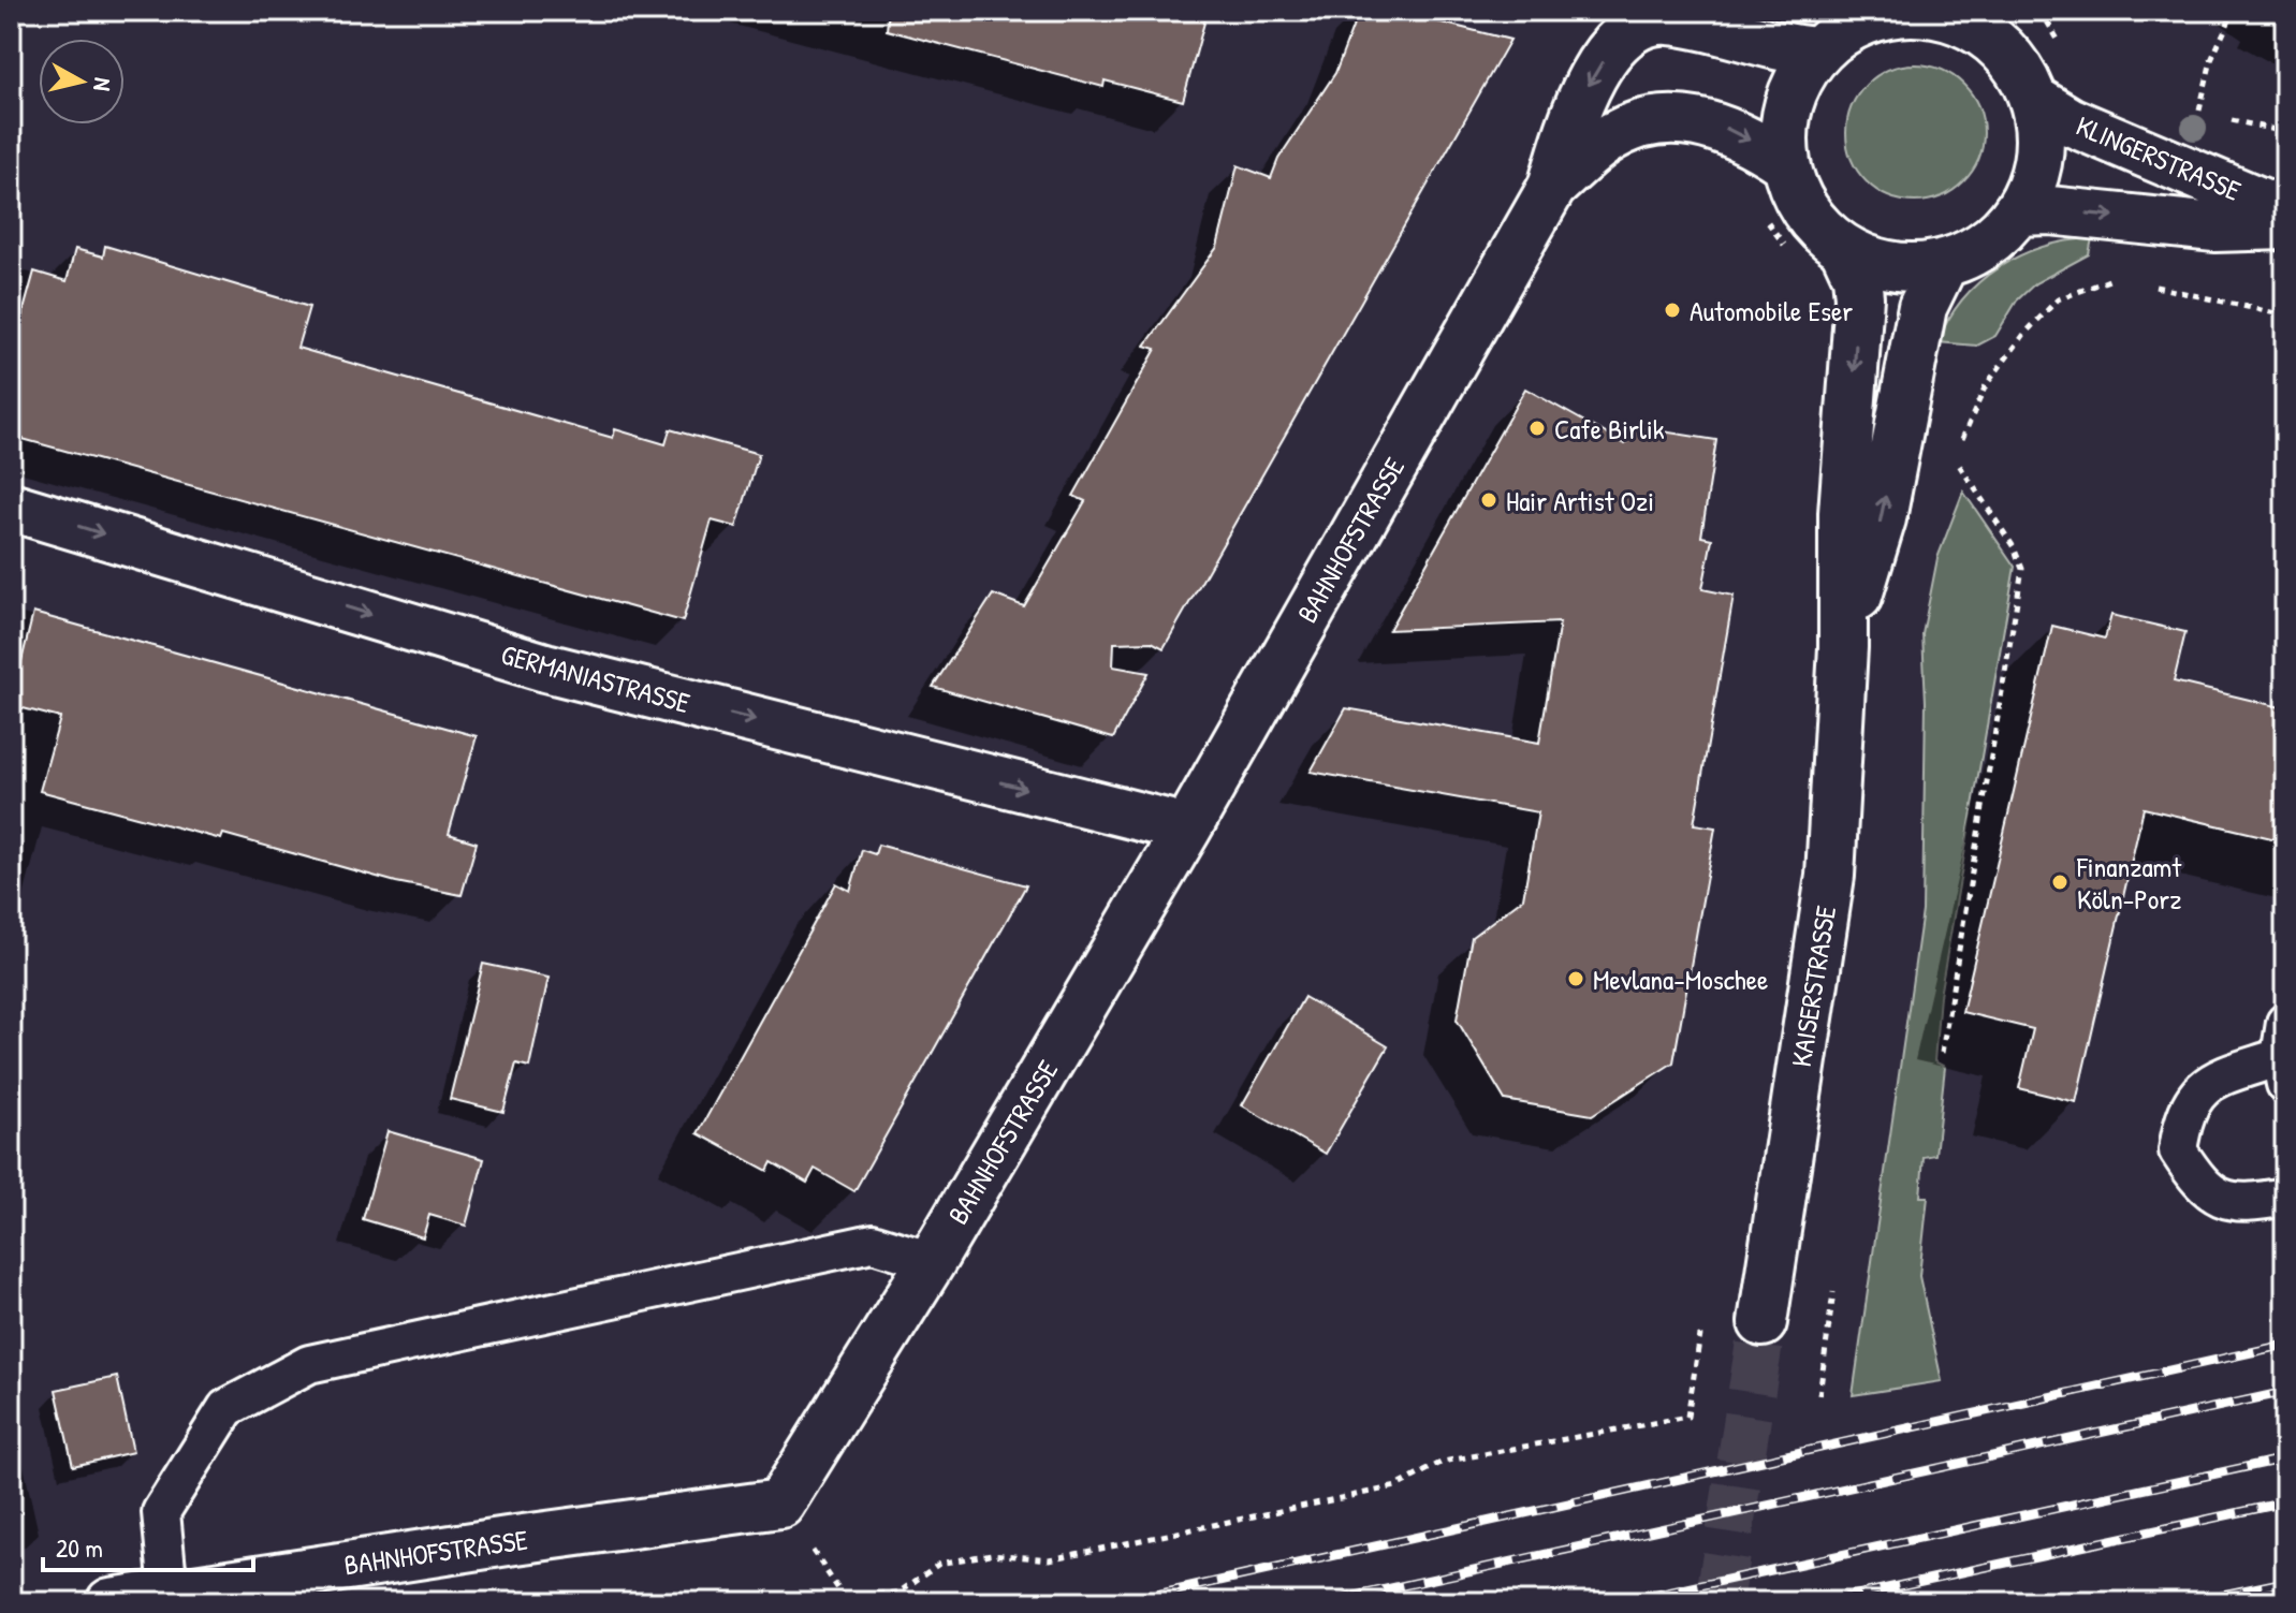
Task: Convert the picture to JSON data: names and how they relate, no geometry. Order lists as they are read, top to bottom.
{
  "streets": {
    "street": [
      "KLINGERSTRASSE",
      "BAHNHOFSTRASSE",
      "GERMANIASTRASSE",
      "KAISERSTRASSE"
    ]
  },
  "crossings": [
    ["KLINGERSTRASSE", "BAHNHOFSTRASSE"],
    ["KLINGERSTRASSE", "KAISERSTRASSE"],
    ["BAHNHOFSTRASSE", "GERMANIASTRASSE"],
    ["BAHNHOFSTRASSE", "KAISERSTRASSE"]
  ],
  "one_way": ["GERMANIASTRASSE"],
  "places": [
    "Automobile Eser",
    "Cafe Birlik",
    "Hair Artist Ozi",
    "Finanzamt Köln-Porz",
    "Mevlana-Moschee"
  ],
  "scale_bar": "20 m",
  "north": "right"
}
